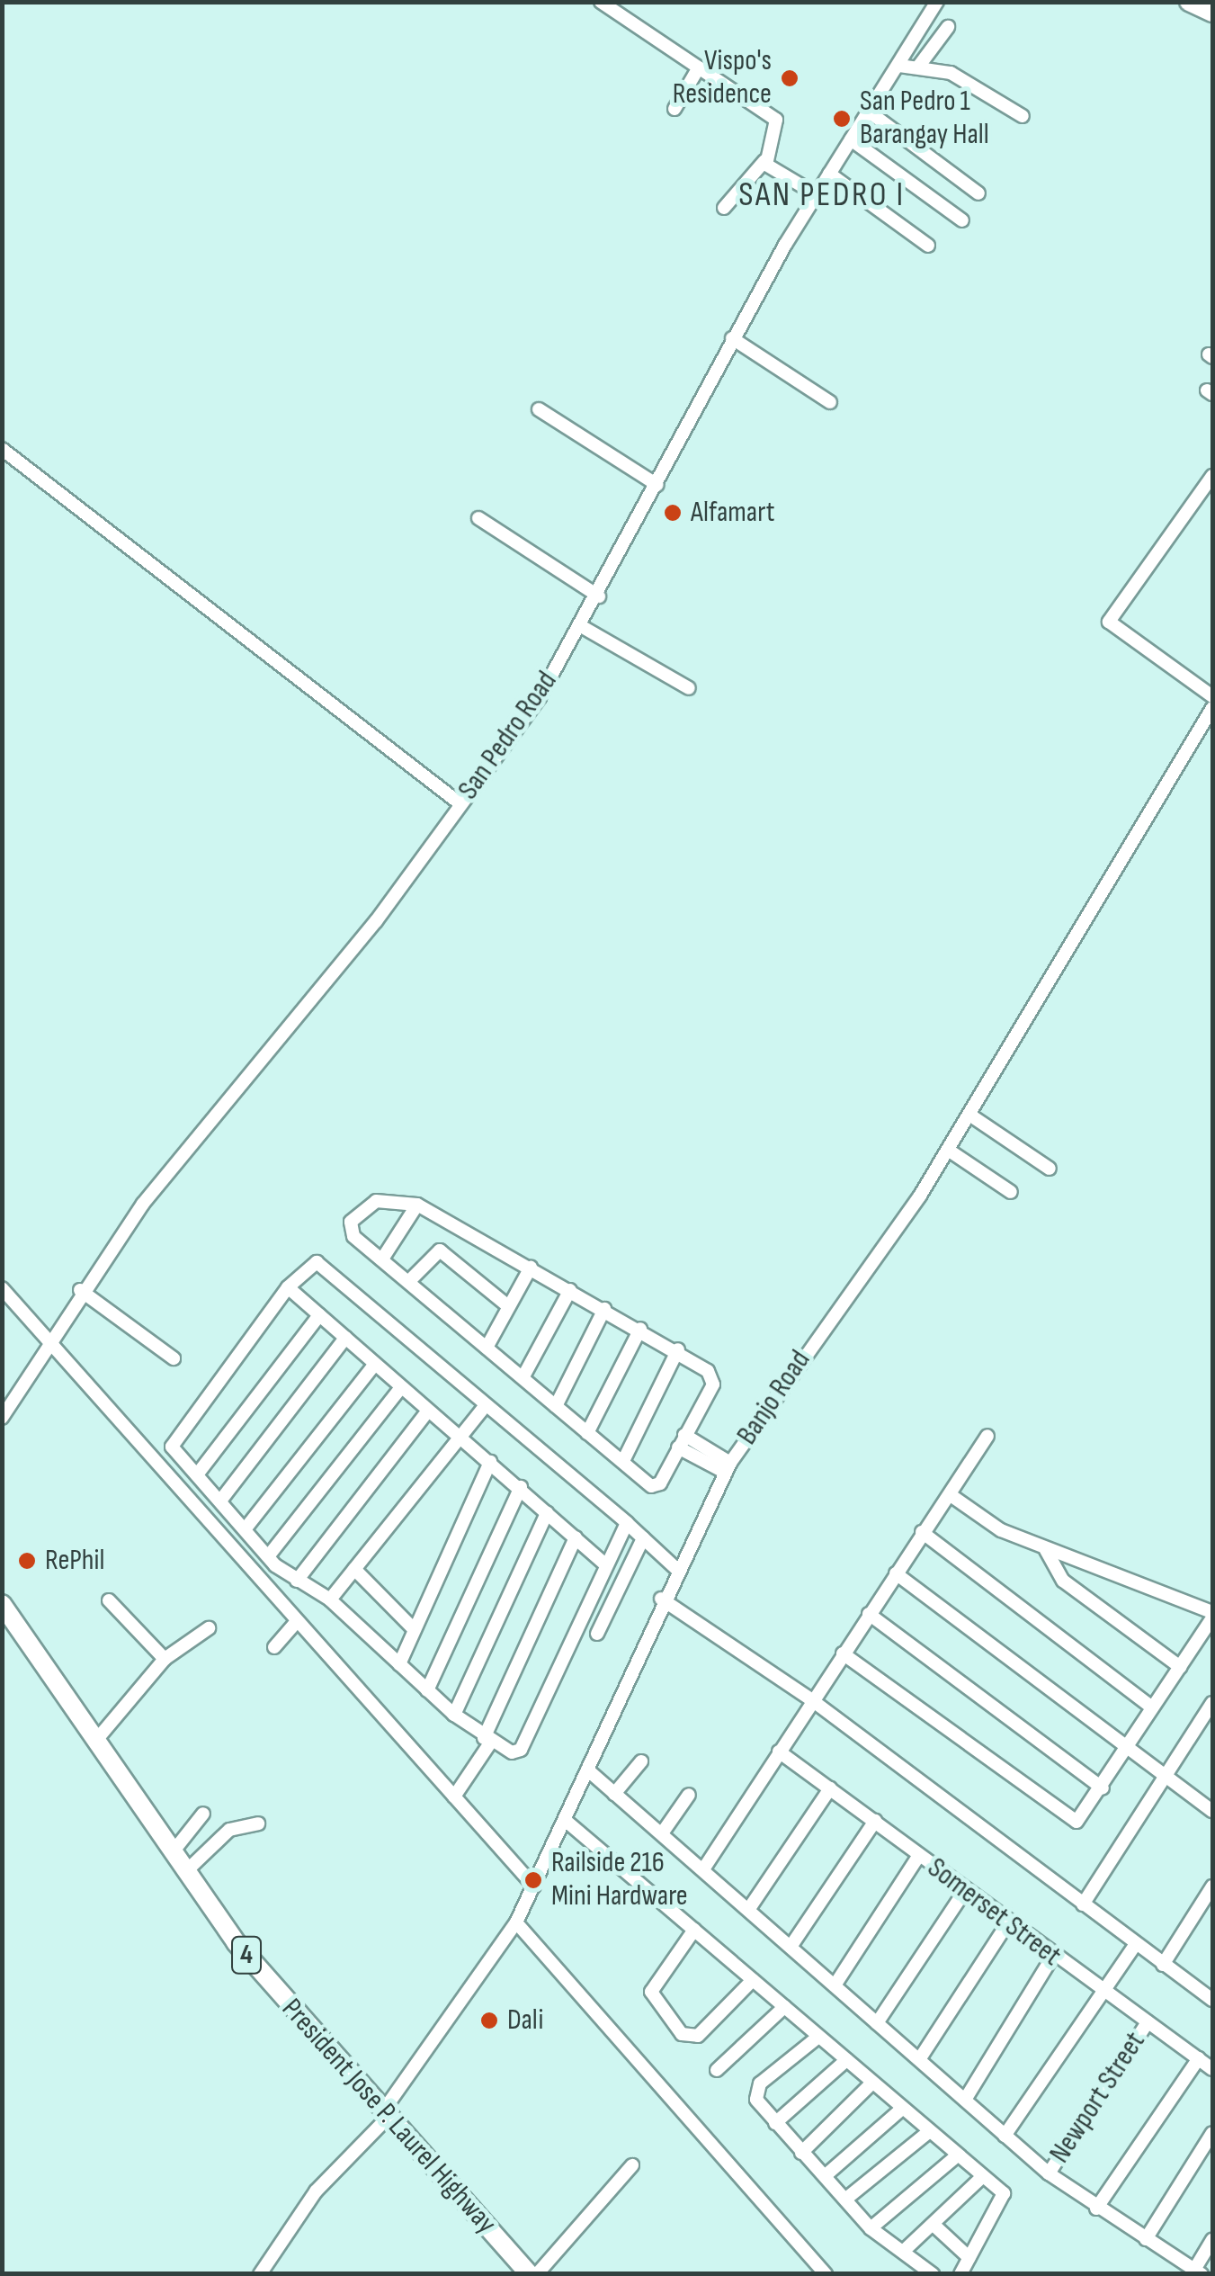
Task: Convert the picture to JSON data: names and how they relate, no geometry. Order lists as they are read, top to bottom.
{
  "streets": {
    "highway": ["4", "President Jose P. Laurel Highway"],
    "street": [
      "San Pedro Road",
      "Banjo Road",
      "Somerset Street",
      "Newport Street"
    ]
  },
  "crossings": [
    ["Banjo Road", "President Jose P. Laurel Highway"],
    ["Somerset Street", "Newport Street"]
  ],
  "districts": ["SAN PEDRO I"],
  "places": [
    "Vispo's Residence",
    "San Pedro 1 Barangay Hall",
    "Alfamart",
    "RePhil",
    "Railside 216 Mini Hardware",
    "Dali"
  ]
}
